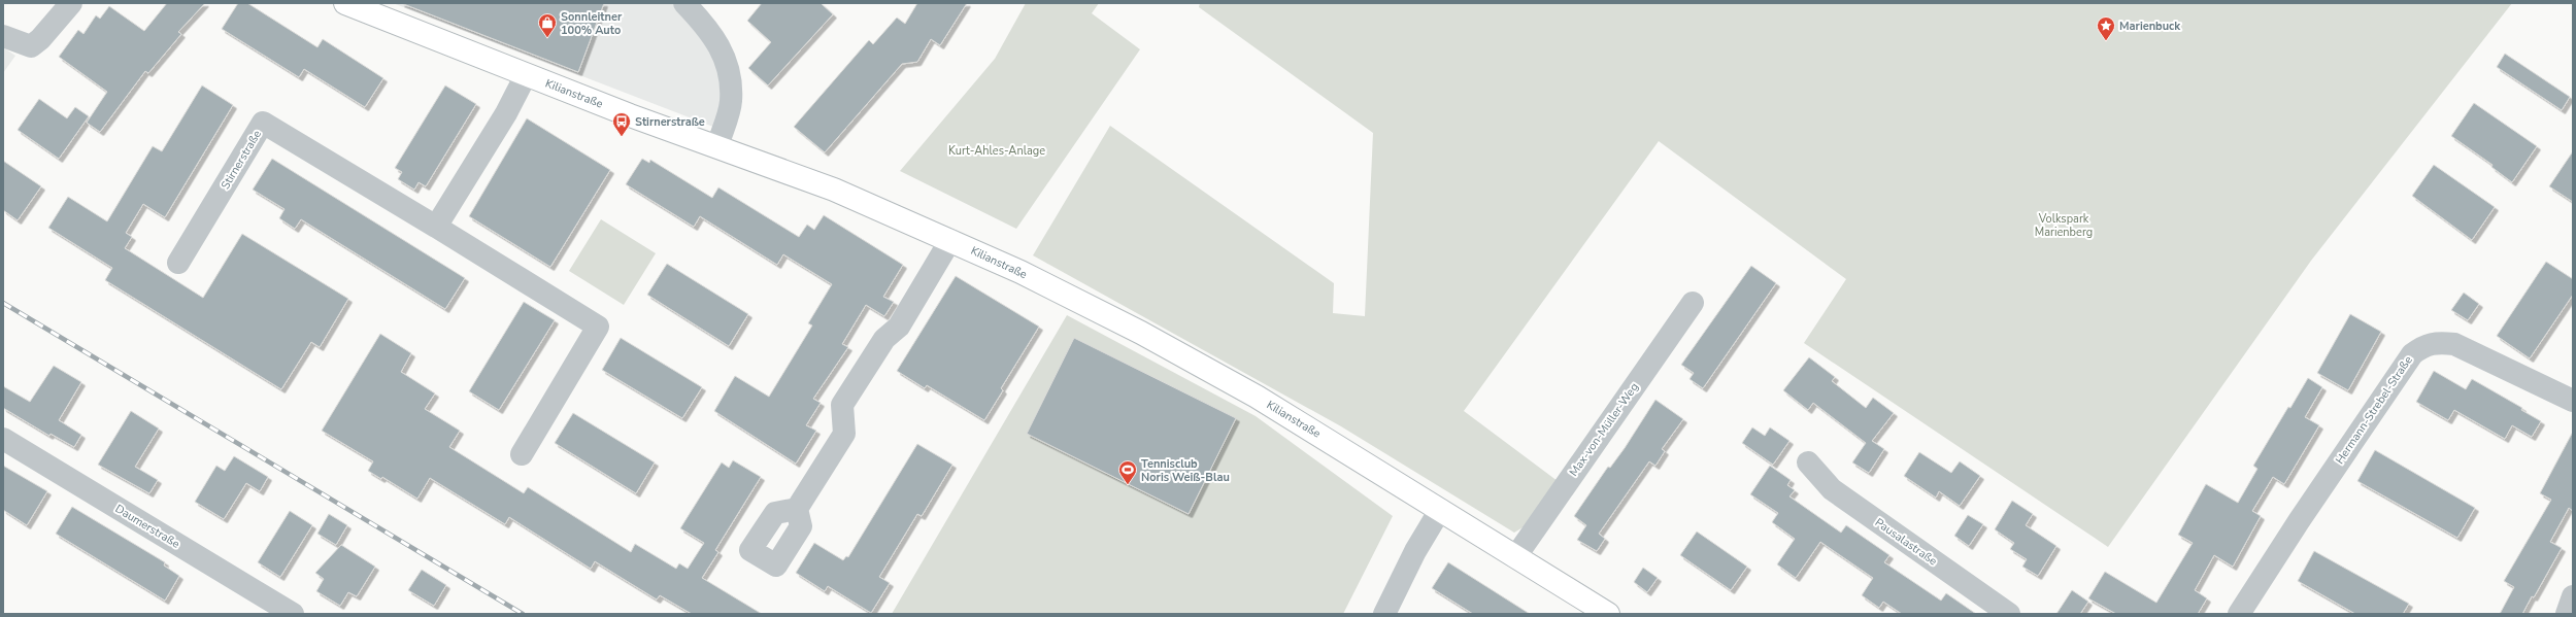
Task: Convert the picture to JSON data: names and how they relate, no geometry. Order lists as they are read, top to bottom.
{
  "streets": {
    "main road": ["Kilianstraße"],
    "street": [
      "Stirnerstraße",
      "Hermann-Strebel-Straße",
      "Max-von-Müller-Weg",
      "Daumerstraße",
      "Pausalastraße"
    ]
  },
  "crossings": [
    ["Kilianstraße", "Max-von-Müller-Weg"]
  ],
  "parks": ["Kurt-Ahles-Anlage", "Volkspark Marienberg"],
  "places": {
    "shop": ["Sonnleitner 100% Auto"],
    "place": ["Marienbuck"],
    "bus stop": ["Stirnerstraße"],
    "sports": ["Tennisclub Noris Weiß-Blau"]
  }
}
